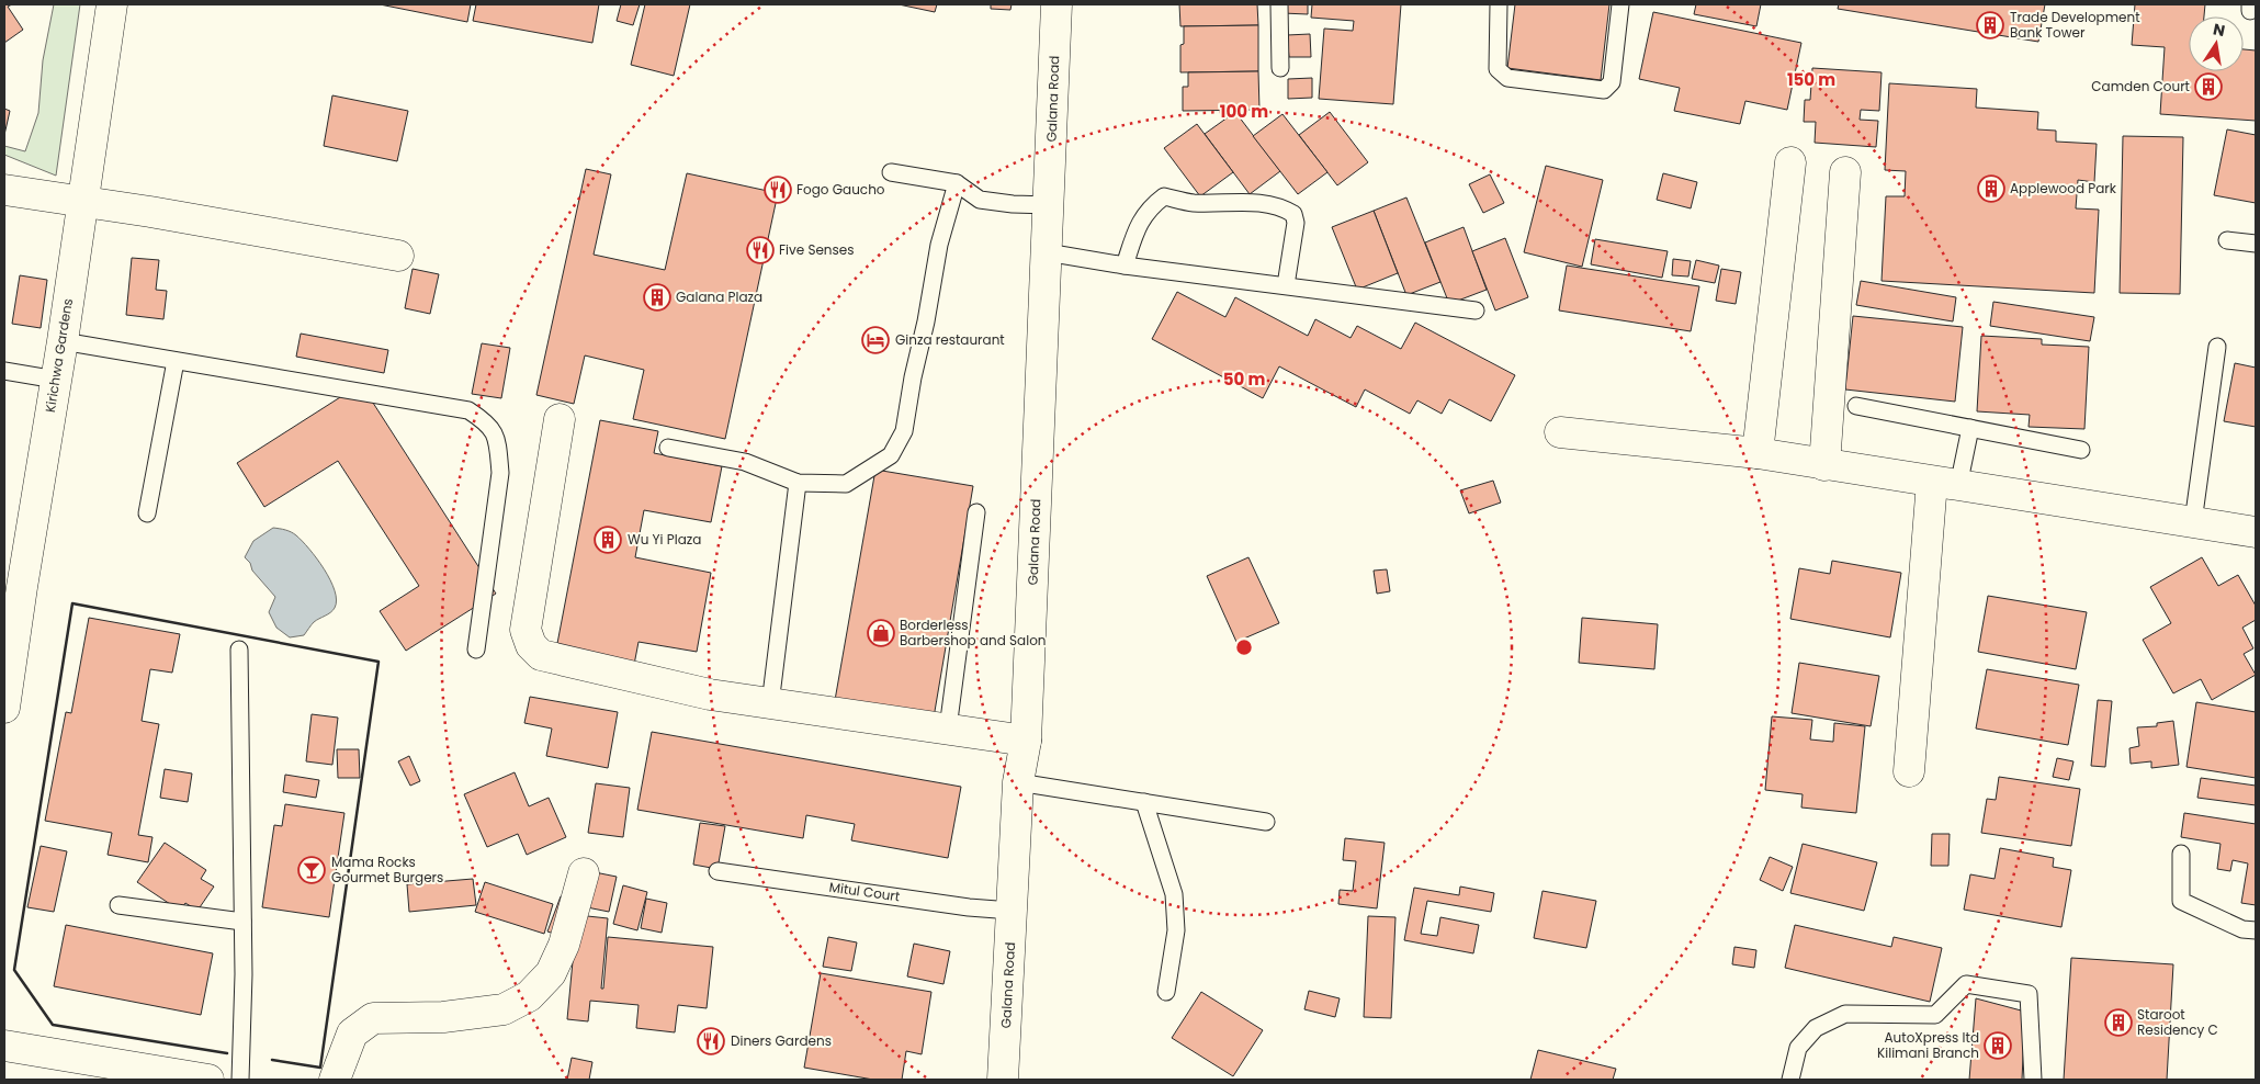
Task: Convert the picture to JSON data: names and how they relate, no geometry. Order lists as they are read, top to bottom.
{
  "streets": {
    "street": ["Galana Road", "Kirichwa Gardens"],
    "lane": ["Mitul Court"]
  },
  "crossings": [
    ["Galana Road", "Mitul Court"]
  ],
  "places": {
    "building": [
      "Trade Development Bank Tower",
      "Camden Court",
      "Applewood Park",
      "Galana Plaza",
      "Wu Yi Plaza",
      "Staroot Residency C",
      "AutoXpress ltd Kilimani Branch"
    ],
    "restaurant": ["Fogo Gaucho", "Five Senses", "Diners Gardens"],
    "hotel": ["Ginza restaurant"],
    "shop": ["Borderless Barbershop and Salon"],
    "bar": ["Mama Rocks Gourmet Burgers"]
  },
  "north": "top",
  "rings": ["150 m", "100 m", "50 m"]
}
